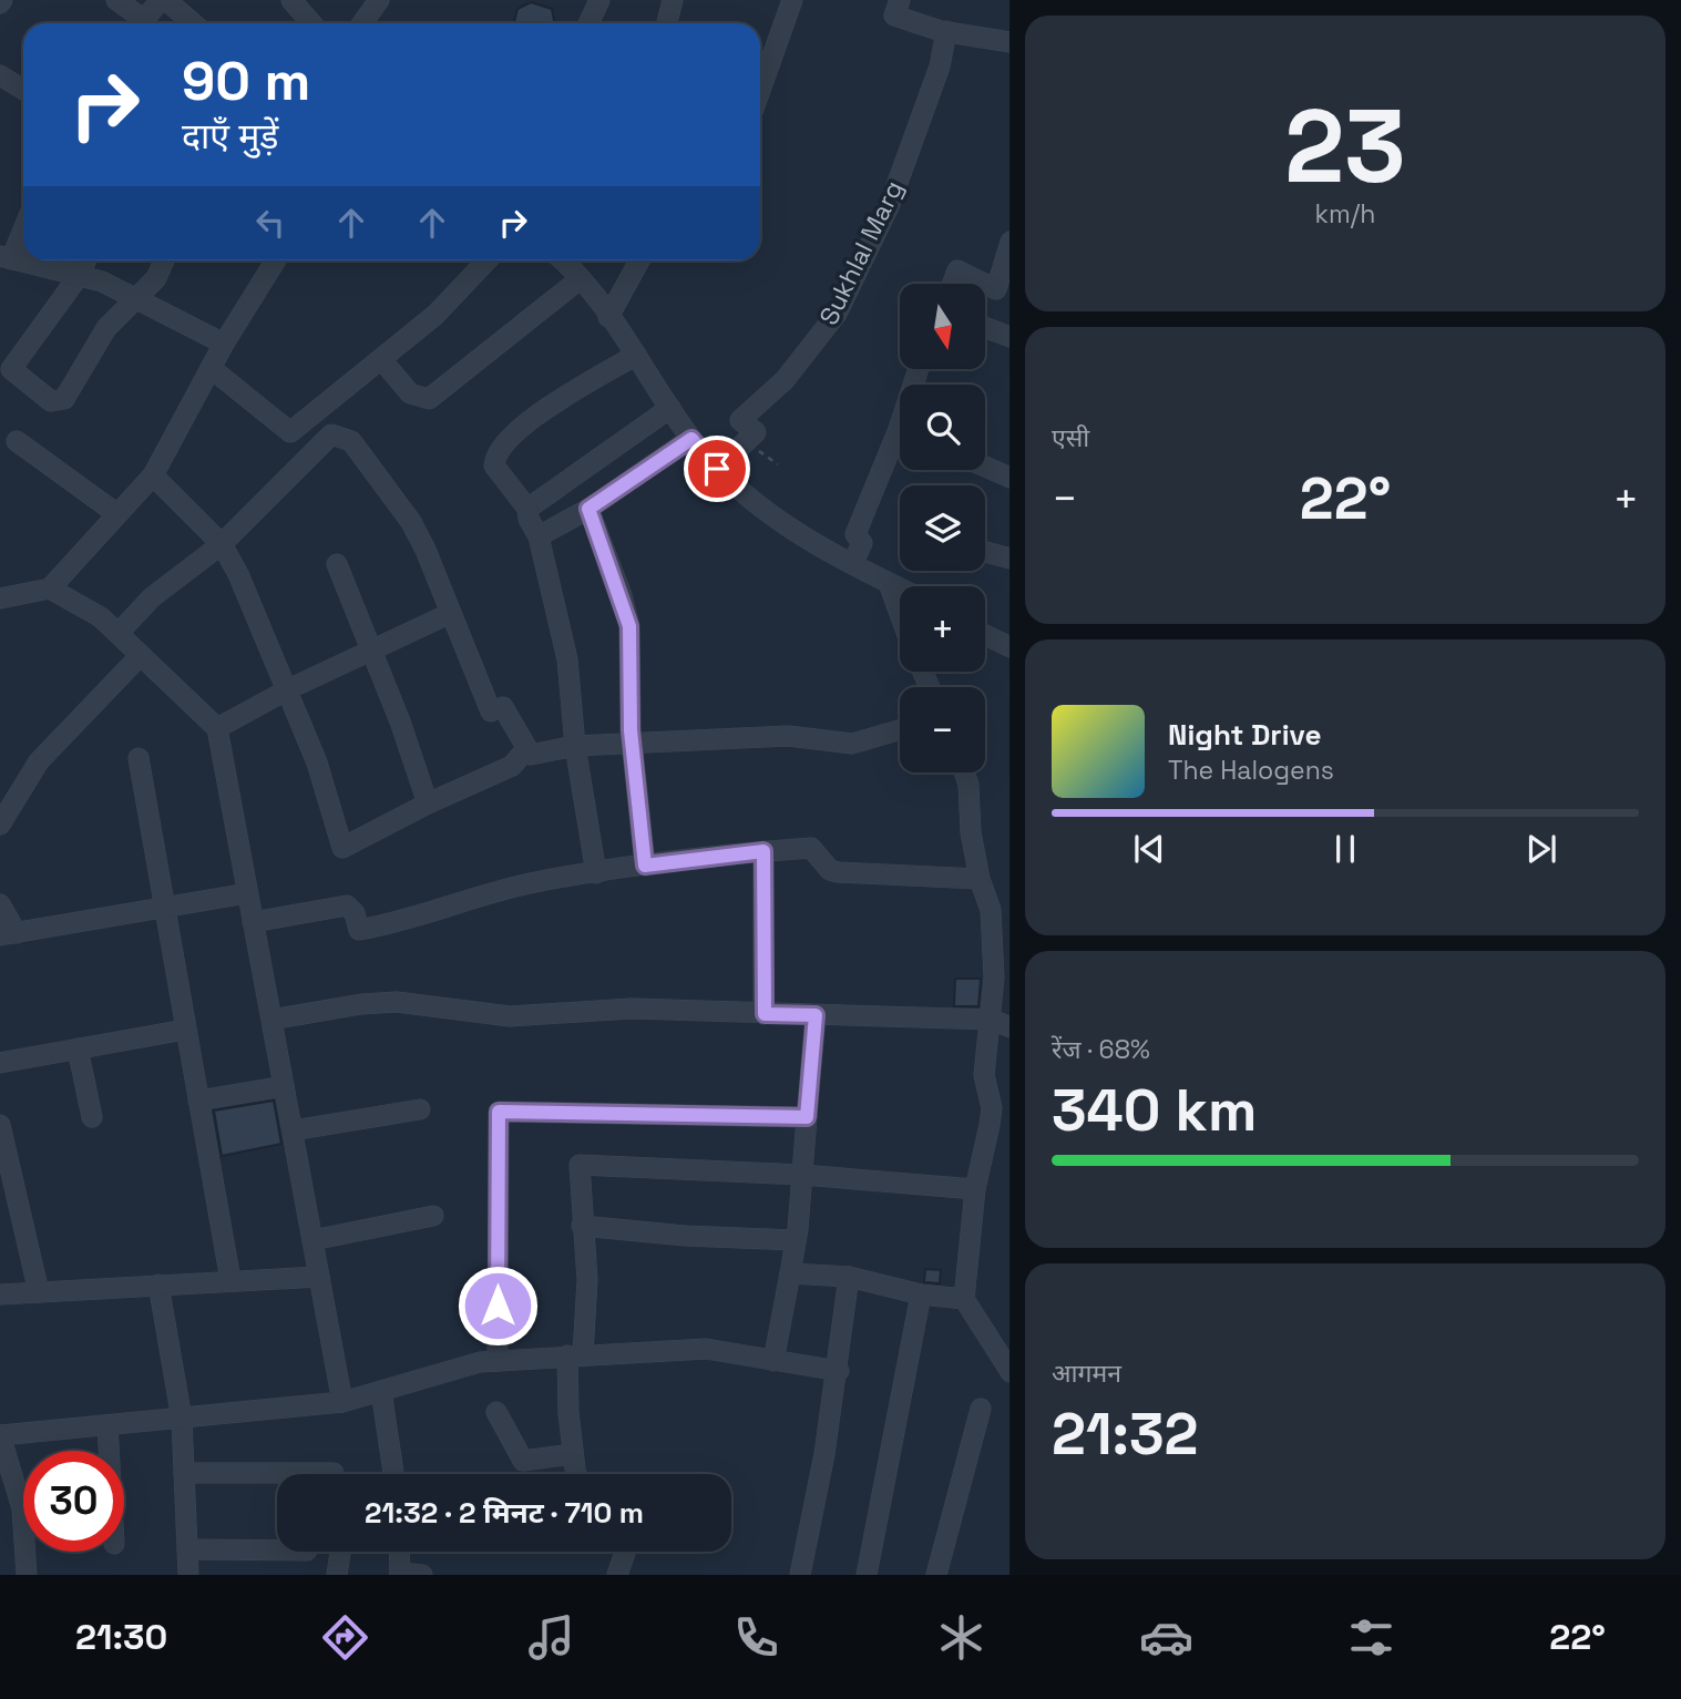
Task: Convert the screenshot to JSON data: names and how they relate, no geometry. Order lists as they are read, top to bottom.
{
  "streets": {
    "street": ["Sukhlal Marg"]
  },
  "north": "bottom",
  "page": {
    "tile": [
      ["23", "km/h"],
      "एसी",
      ["रेंज · 68%", "340 km"],
      ["आगमन", "21:32"]
    ],
    "turn": ["90 m", "दाएँ मुड़ें"],
    "map_buttons": ["+", "−"],
    "heat": ["−", "22°", "+"],
    "song": ["Night Drive", "The Halogens"],
    "limit": "30",
    "trip": "21:32 · 2 मिनट · 710 m",
    "tabs": ["21:30", "22°"]
  }
}
